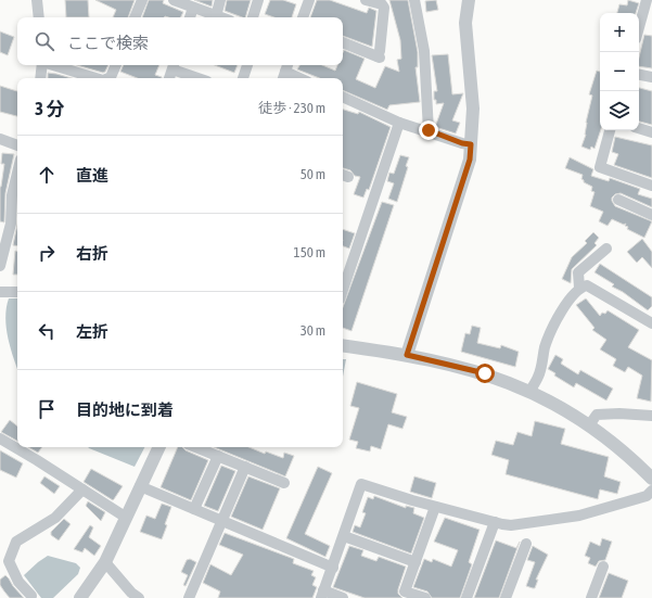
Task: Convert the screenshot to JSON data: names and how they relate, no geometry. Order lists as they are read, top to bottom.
{
  "page": {
    "map_buttons": ["+", "−"],
    "search": "ここで検索",
    "heading": ["3 分", "徒歩 · 230 m"],
    "list": [
      ["直進", "50 m"],
      ["右折", "150 m"],
      ["左折", "30 m"],
      "目的地に到着"
    ]
  }
}
